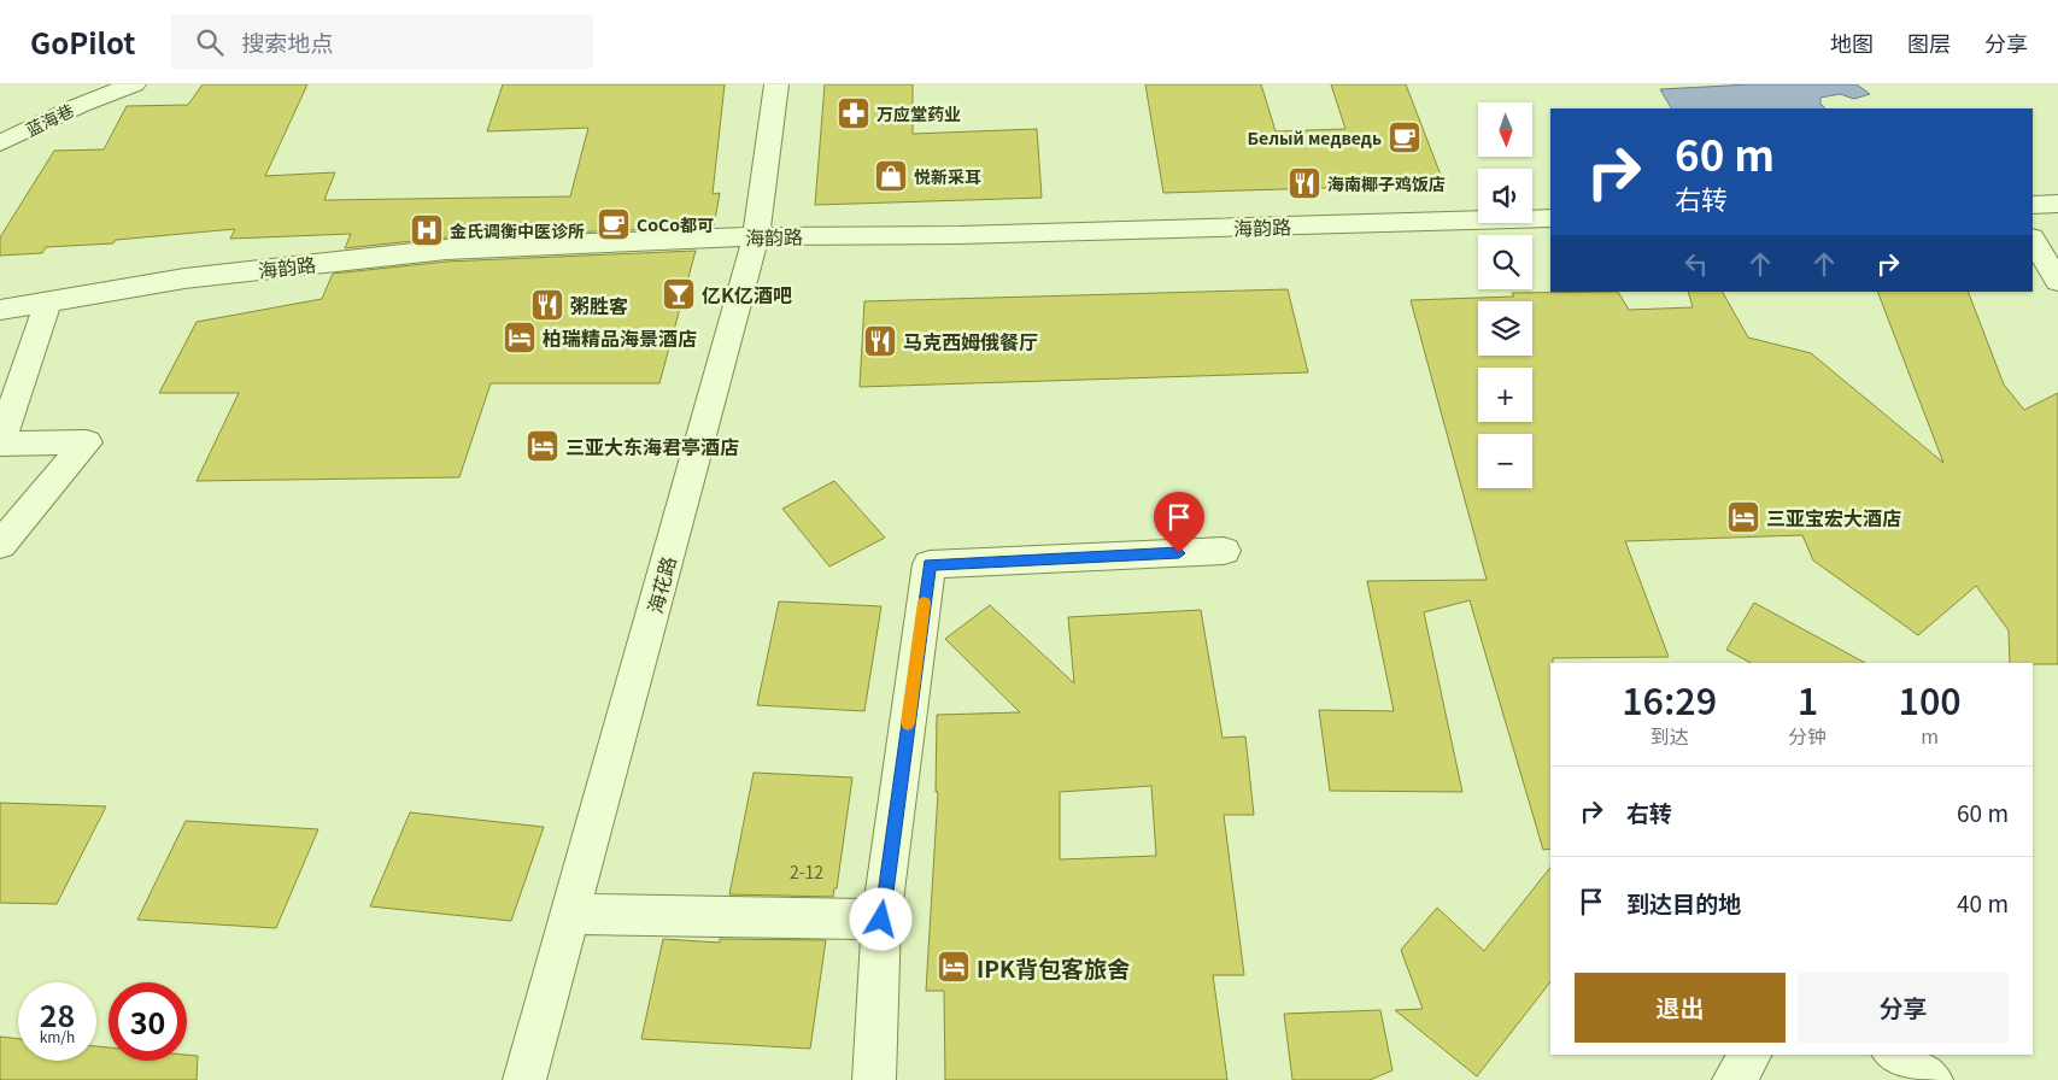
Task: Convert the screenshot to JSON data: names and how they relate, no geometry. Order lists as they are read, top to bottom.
{
  "streets": {
    "street": ["蓝海巷", "海韵路", "海花路"]
  },
  "crossings": [
    ["海韵路", "海花路"]
  ],
  "places": {
    "pharmacy": ["万应堂药业"],
    "cafe": ["Белый медведь", "CoCo都可"],
    "shop": ["悦新采耳"],
    "restaurant": ["海南椰子鸡饭店", "粥胜客", "马克西姆俄餐厅"],
    "hospital": ["金氏调衡中医诊所"],
    "bar": ["亿K亿酒吧"],
    "hotel": [
      "柏瑞精品海景酒店",
      "三亚大东海君亭酒店",
      "三亚宝宏大酒店",
      "IPK背包客旅舍"
    ]
  },
  "house_numbers": ["2-12"],
  "north": "bottom",
  "page": {
    "header": "GoPilot",
    "search": "搜索地点",
    "nav": ["地图", "图层", "分享"],
    "map_buttons": ["+", "−"],
    "turn": ["60 m", "右转"],
    "eta": [
      "16:29",
      "到达",
      "1",
      "分钟",
      "100",
      "m"
    ],
    "list": [
      {
        "name": "右转",
        "value": "60 m"
      },
      {
        "name": "到达目的地",
        "value": "40 m"
      }
    ],
    "buttons": ["退出", "分享"],
    "speed": "28 km/h",
    "limit": "30"
  }
}
